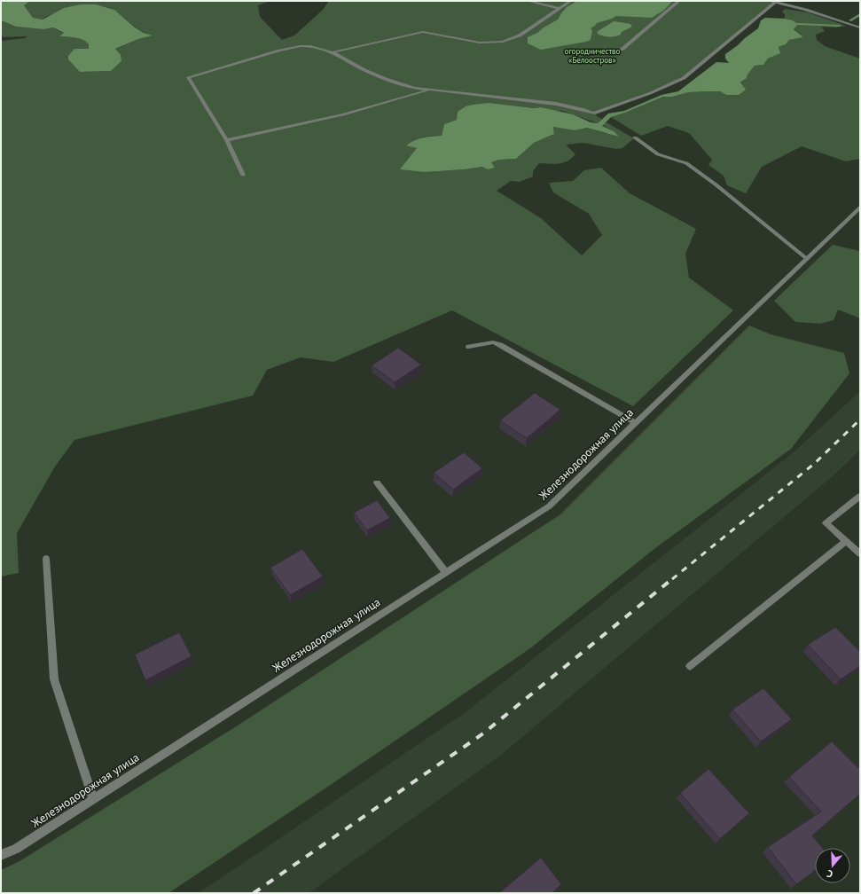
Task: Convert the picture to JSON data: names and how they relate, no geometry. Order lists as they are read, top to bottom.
{
  "streets": {
    "street": ["Железнодорожная улица"]
  },
  "parks": ["огородничество «Белоостров»"],
  "north": "bottom"
}
